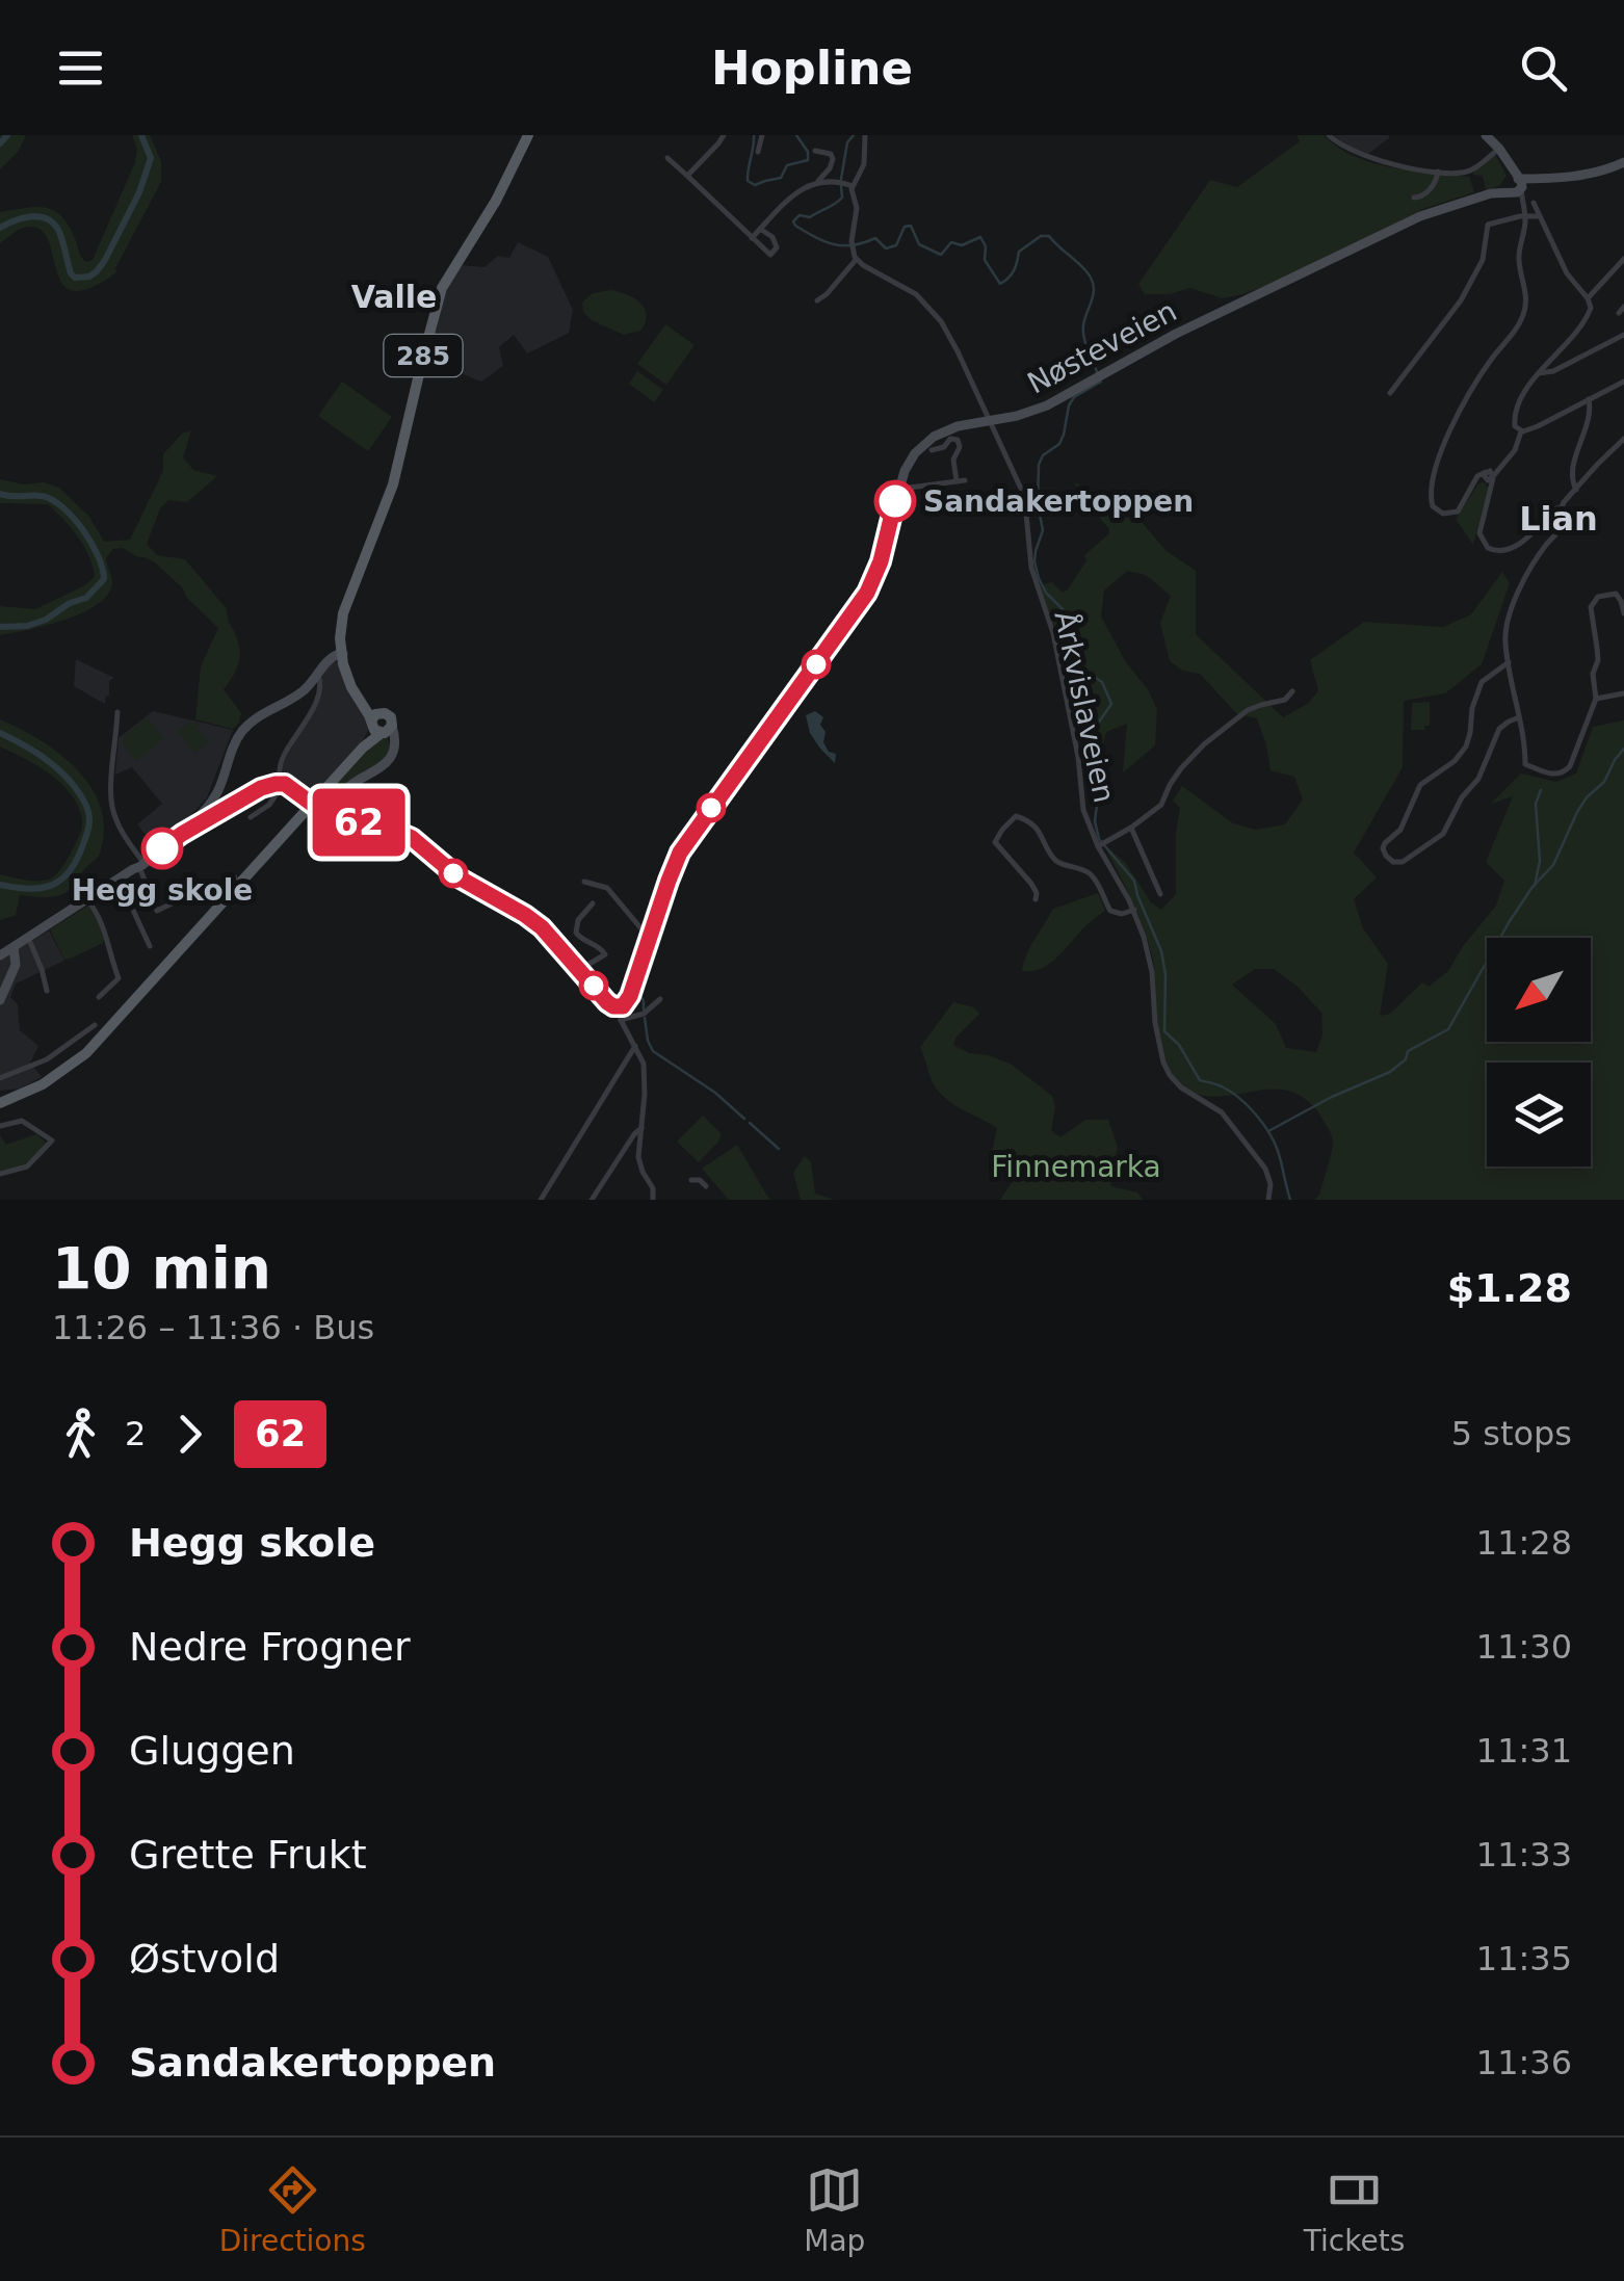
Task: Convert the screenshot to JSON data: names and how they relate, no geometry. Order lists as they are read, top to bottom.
{
  "streets": {
    "main road": ["Nøsteveien", "285"],
    "street": ["Årkvislaveien"]
  },
  "crossings": [
    ["Nøsteveien", "Årkvislaveien"]
  ],
  "districts": ["Valle", "Lian"],
  "parks": ["Finnemarka"],
  "places": ["Sandakertoppen", "Hegg skole"],
  "lines": ["bus line 62"],
  "north": "bottom left",
  "page": {
    "header": "Hopline",
    "on_map": "62",
    "heading": ["10 min", "11:26 – 11:36 · Bus", "$1.28"],
    "legs": ["2", "62", "5 stops"],
    "list": [
      {
        "name": "Hegg skole",
        "value": "11:28"
      },
      {
        "name": "Nedre Frogner",
        "value": "11:30"
      },
      {
        "name": "Gluggen",
        "value": "11:31"
      },
      {
        "name": "Grette Frukt",
        "value": "11:33"
      },
      {
        "name": "Østvold",
        "value": "11:35"
      },
      {
        "name": "Sandakertoppen",
        "value": "11:36"
      }
    ],
    "tabs": ["Directions", "Map", "Tickets"]
  }
}
